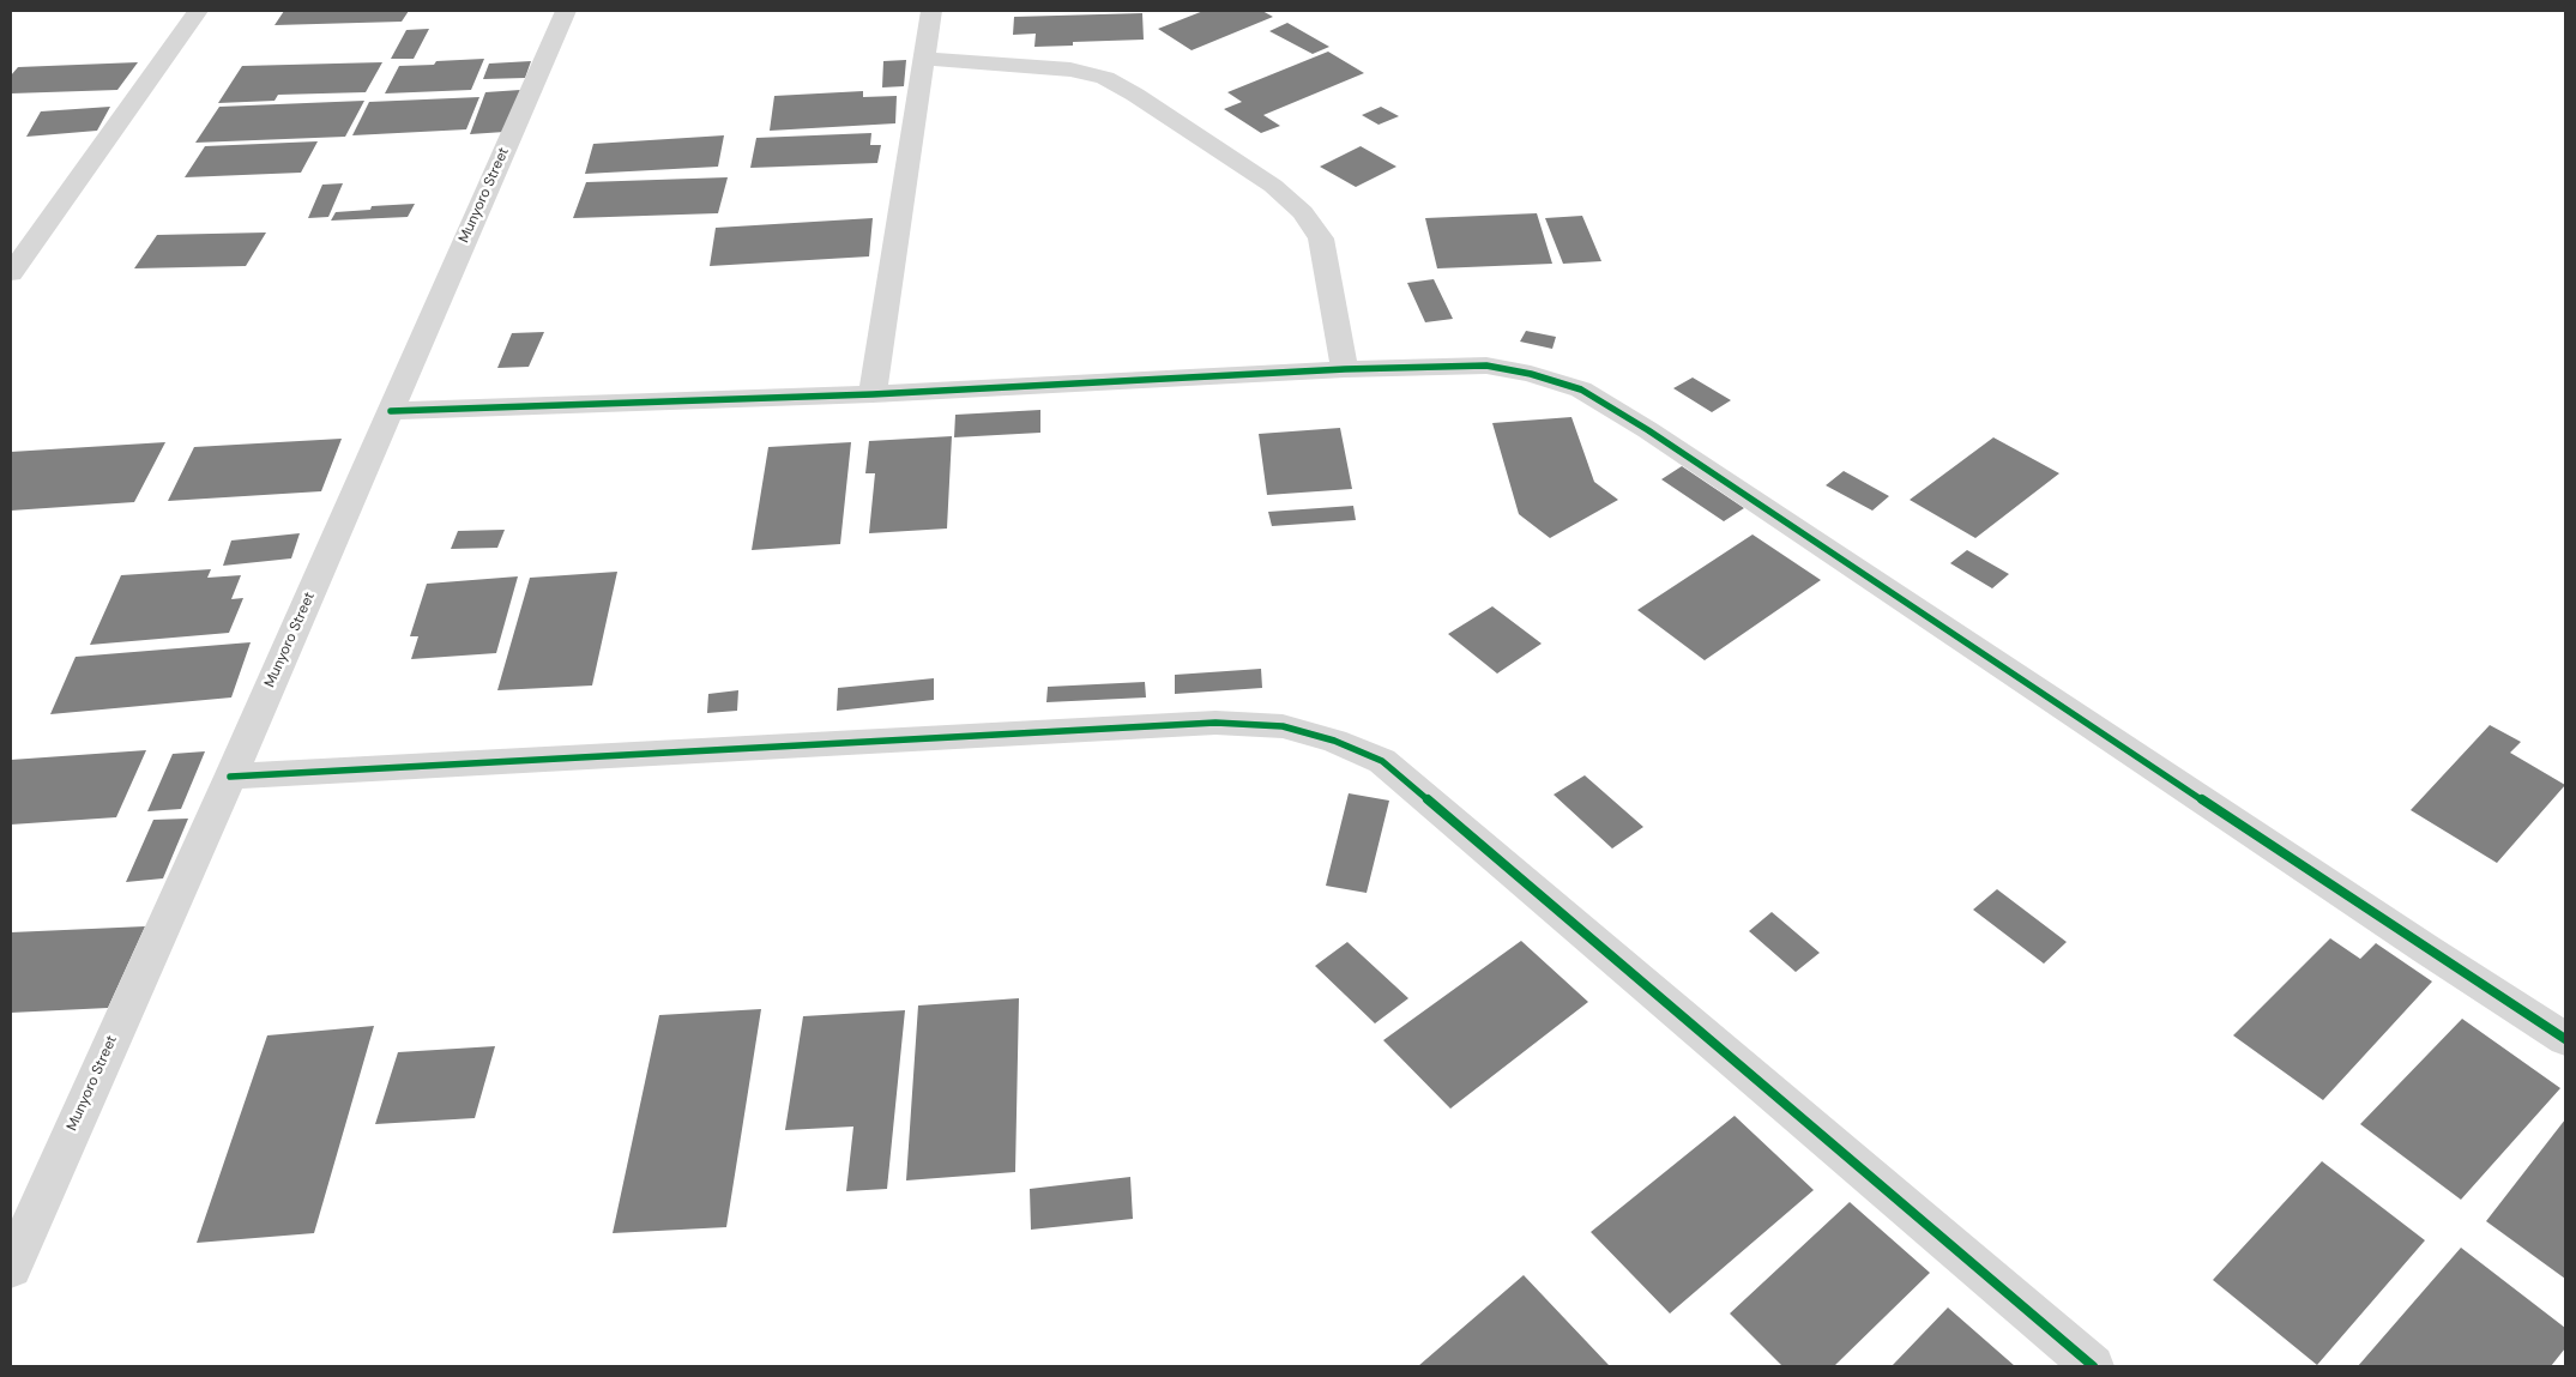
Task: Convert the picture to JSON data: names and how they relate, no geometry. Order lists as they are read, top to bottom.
{
  "streets": {
    "street": ["Munyoro Street"]
  }
}
